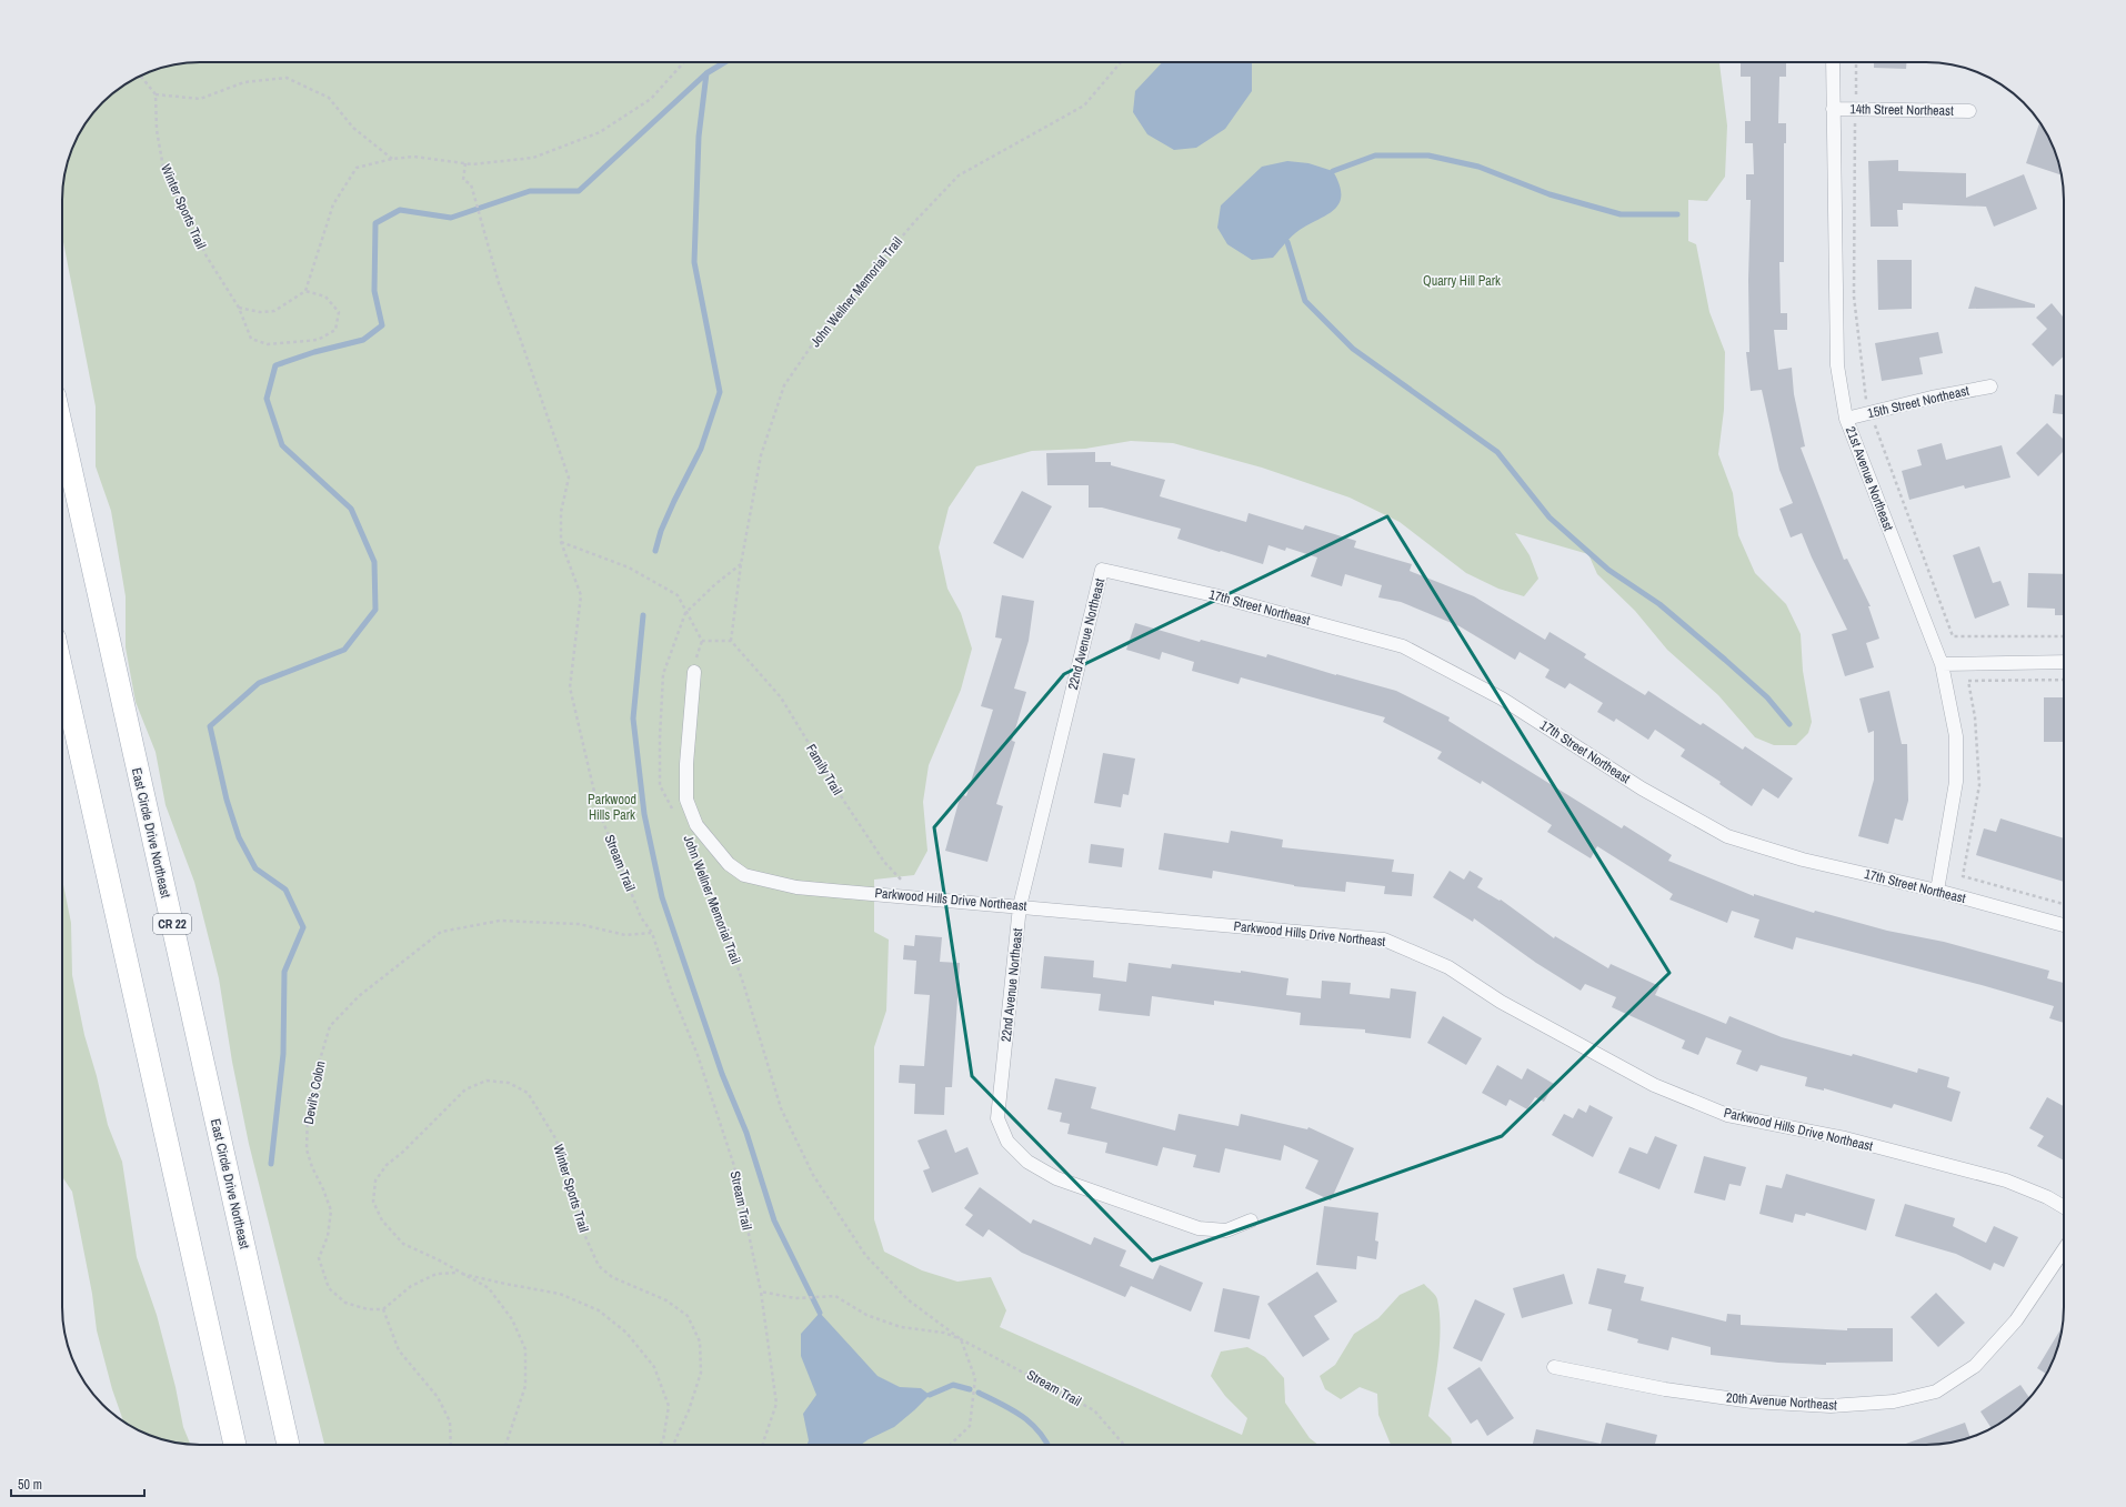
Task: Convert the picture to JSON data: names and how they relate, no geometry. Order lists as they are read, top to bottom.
{
  "streets": {
    "main road": ["East Circle Drive Northeast", "CR 22"],
    "street": [
      "14th Street Northeast",
      "15th Street Northeast",
      "21st Avenue Northeast",
      "17th Street Northeast",
      "22nd Avenue Northeast",
      "Parkwood Hills Drive Northeast",
      "20th Avenue Northeast"
    ],
    "path": [
      "Winter Sports Trail",
      "John Wellner Memorial Trail",
      "Family Trail",
      "Stream Trail",
      "Devil's Colon"
    ]
  },
  "crossings": [
    ["14th Street Northeast", "21st Avenue Northeast"],
    ["John Wellner Memorial Trail", "Stream Trail"],
    ["15th Street Northeast", "21st Avenue Northeast"],
    ["21st Avenue Northeast", "17th Street Northeast"],
    ["17th Street Northeast", "22nd Avenue Northeast"],
    ["22nd Avenue Northeast", "Parkwood Hills Drive Northeast"],
    ["Family Trail", "Parkwood Hills Drive Northeast"],
    ["Stream Trail", "Devil's Colon"]
  ],
  "parks": ["Quarry Hill Park", "Parkwood Hills Park"],
  "scale_bar": "50 m"
}
